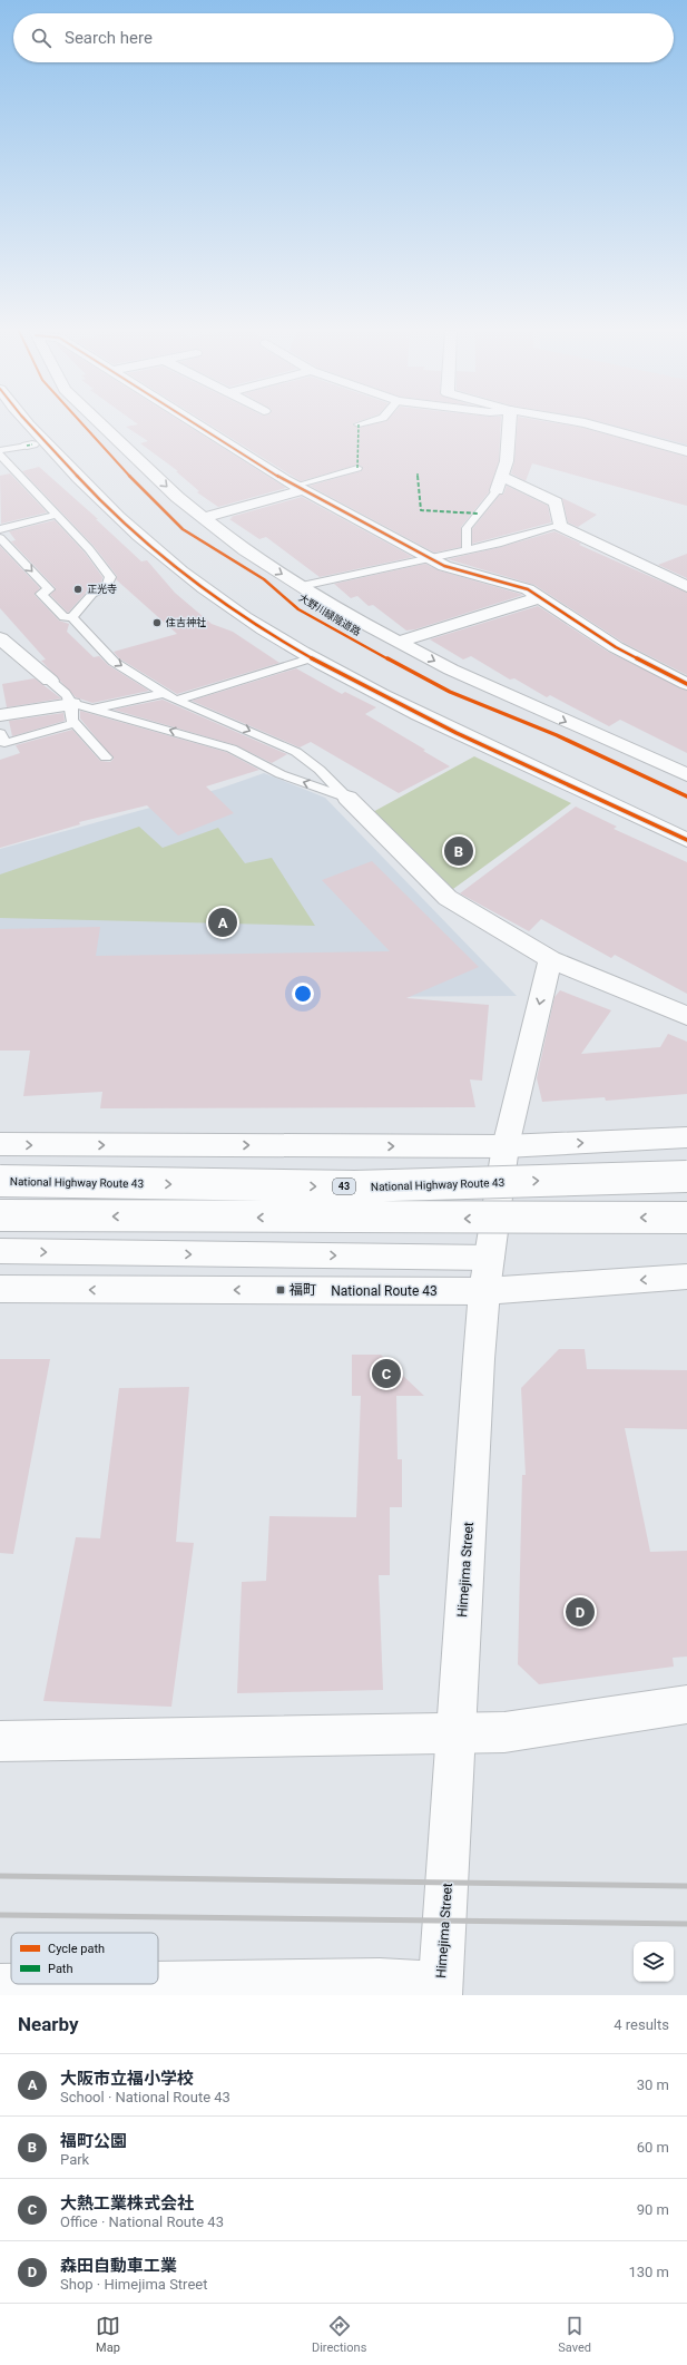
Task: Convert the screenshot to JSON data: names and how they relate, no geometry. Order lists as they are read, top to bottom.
{
  "streets": {
    "main road": [
      "National Highway Route 43",
      "43",
      "National Route 43",
      "Himejima Street"
    ],
    "cycle path": ["大野川緑陰道路"]
  },
  "crossings": [
    ["National Route 43", "Himejima Street"]
  ],
  "places": {
    "other": ["正光寺", "住吉神社"],
    "transit": ["福町"]
  },
  "legend": ["Cycle path", "Path"],
  "page": {
    "search": "Search here",
    "pins": [
      "B",
      "A",
      "C",
      "D"
    ],
    "heading": ["Nearby", "4 results"],
    "list": [
      {
        "mark": "A",
        "name": "大阪市立福小学校",
        "note": "School · National Route 43",
        "value": "30 m"
      },
      {
        "mark": "B",
        "name": "福町公園",
        "note": "Park",
        "value": "60 m"
      },
      {
        "mark": "C",
        "name": "大熱工業株式会社",
        "note": "Office · National Route 43",
        "value": "90 m"
      },
      {
        "mark": "D",
        "name": "森田自動車工業",
        "note": "Shop · Himejima Street",
        "value": "130 m"
      }
    ],
    "nav": ["Map", "Directions", "Saved"]
  }
}
